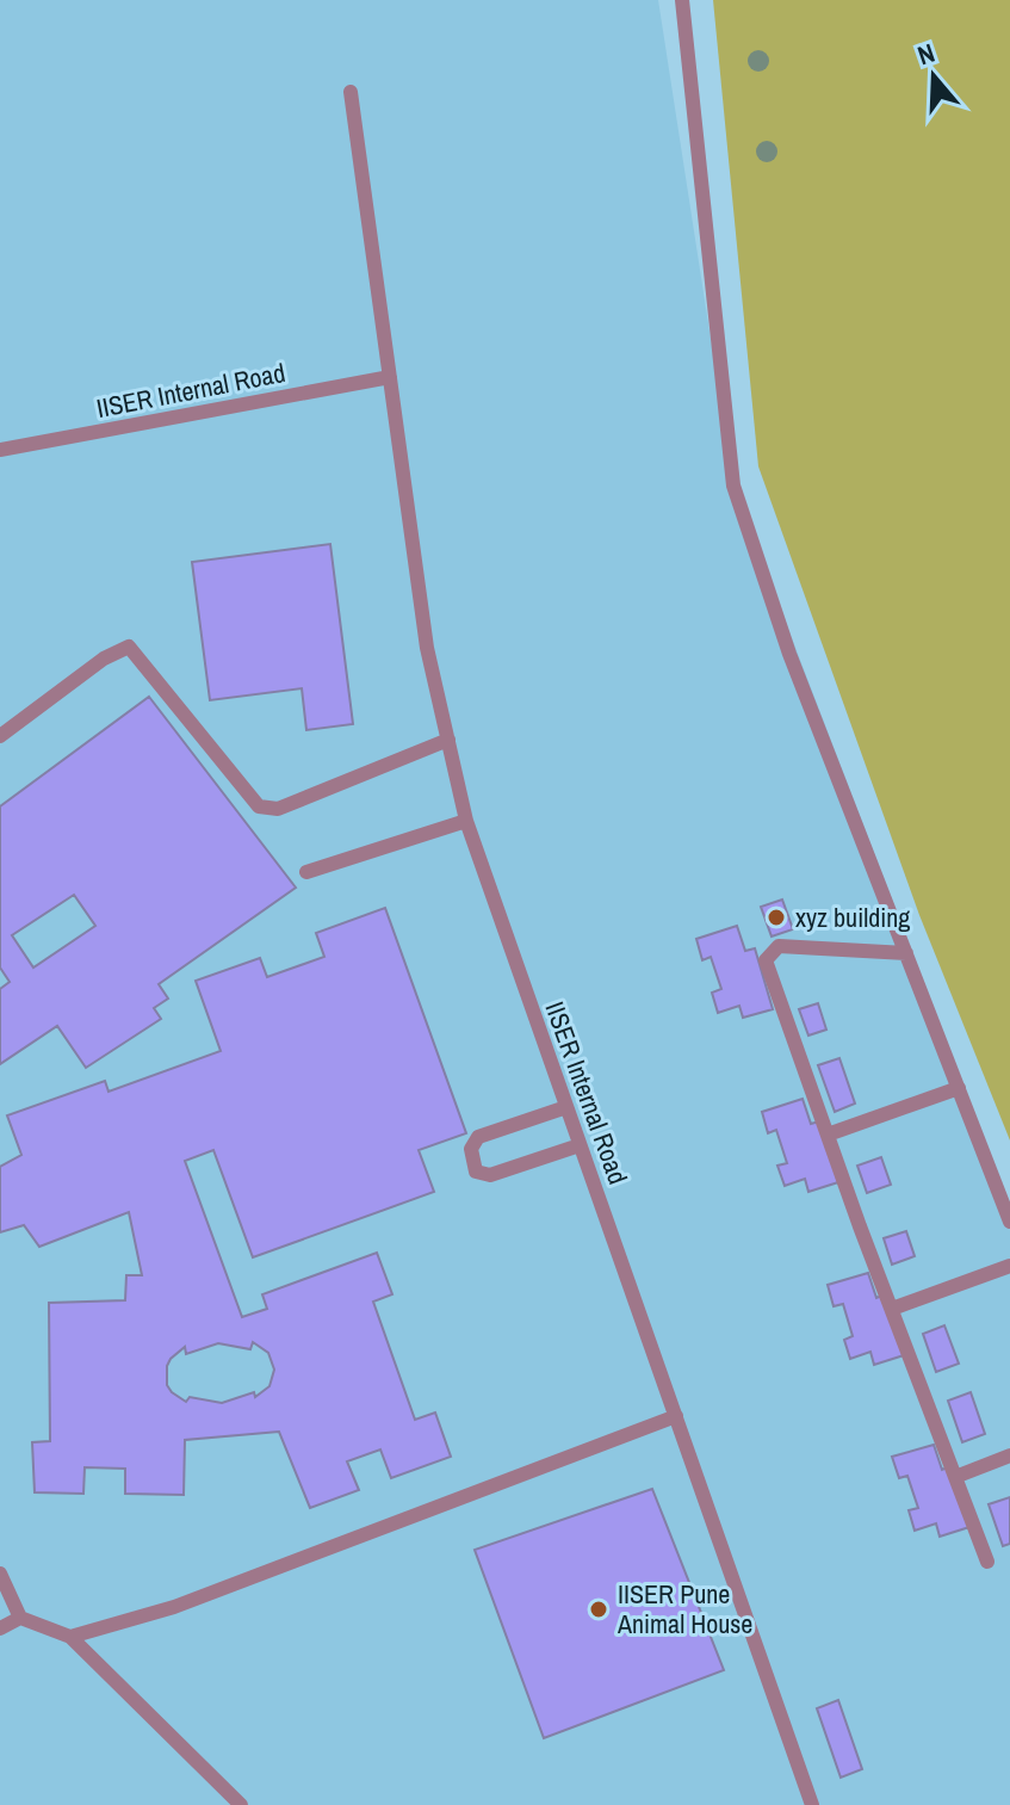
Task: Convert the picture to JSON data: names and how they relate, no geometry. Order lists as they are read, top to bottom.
{
  "streets": {
    "lane": ["IISER Internal Road"]
  },
  "places": ["xyz building", "IISER Pune Animal House"],
  "north": "top"
}
